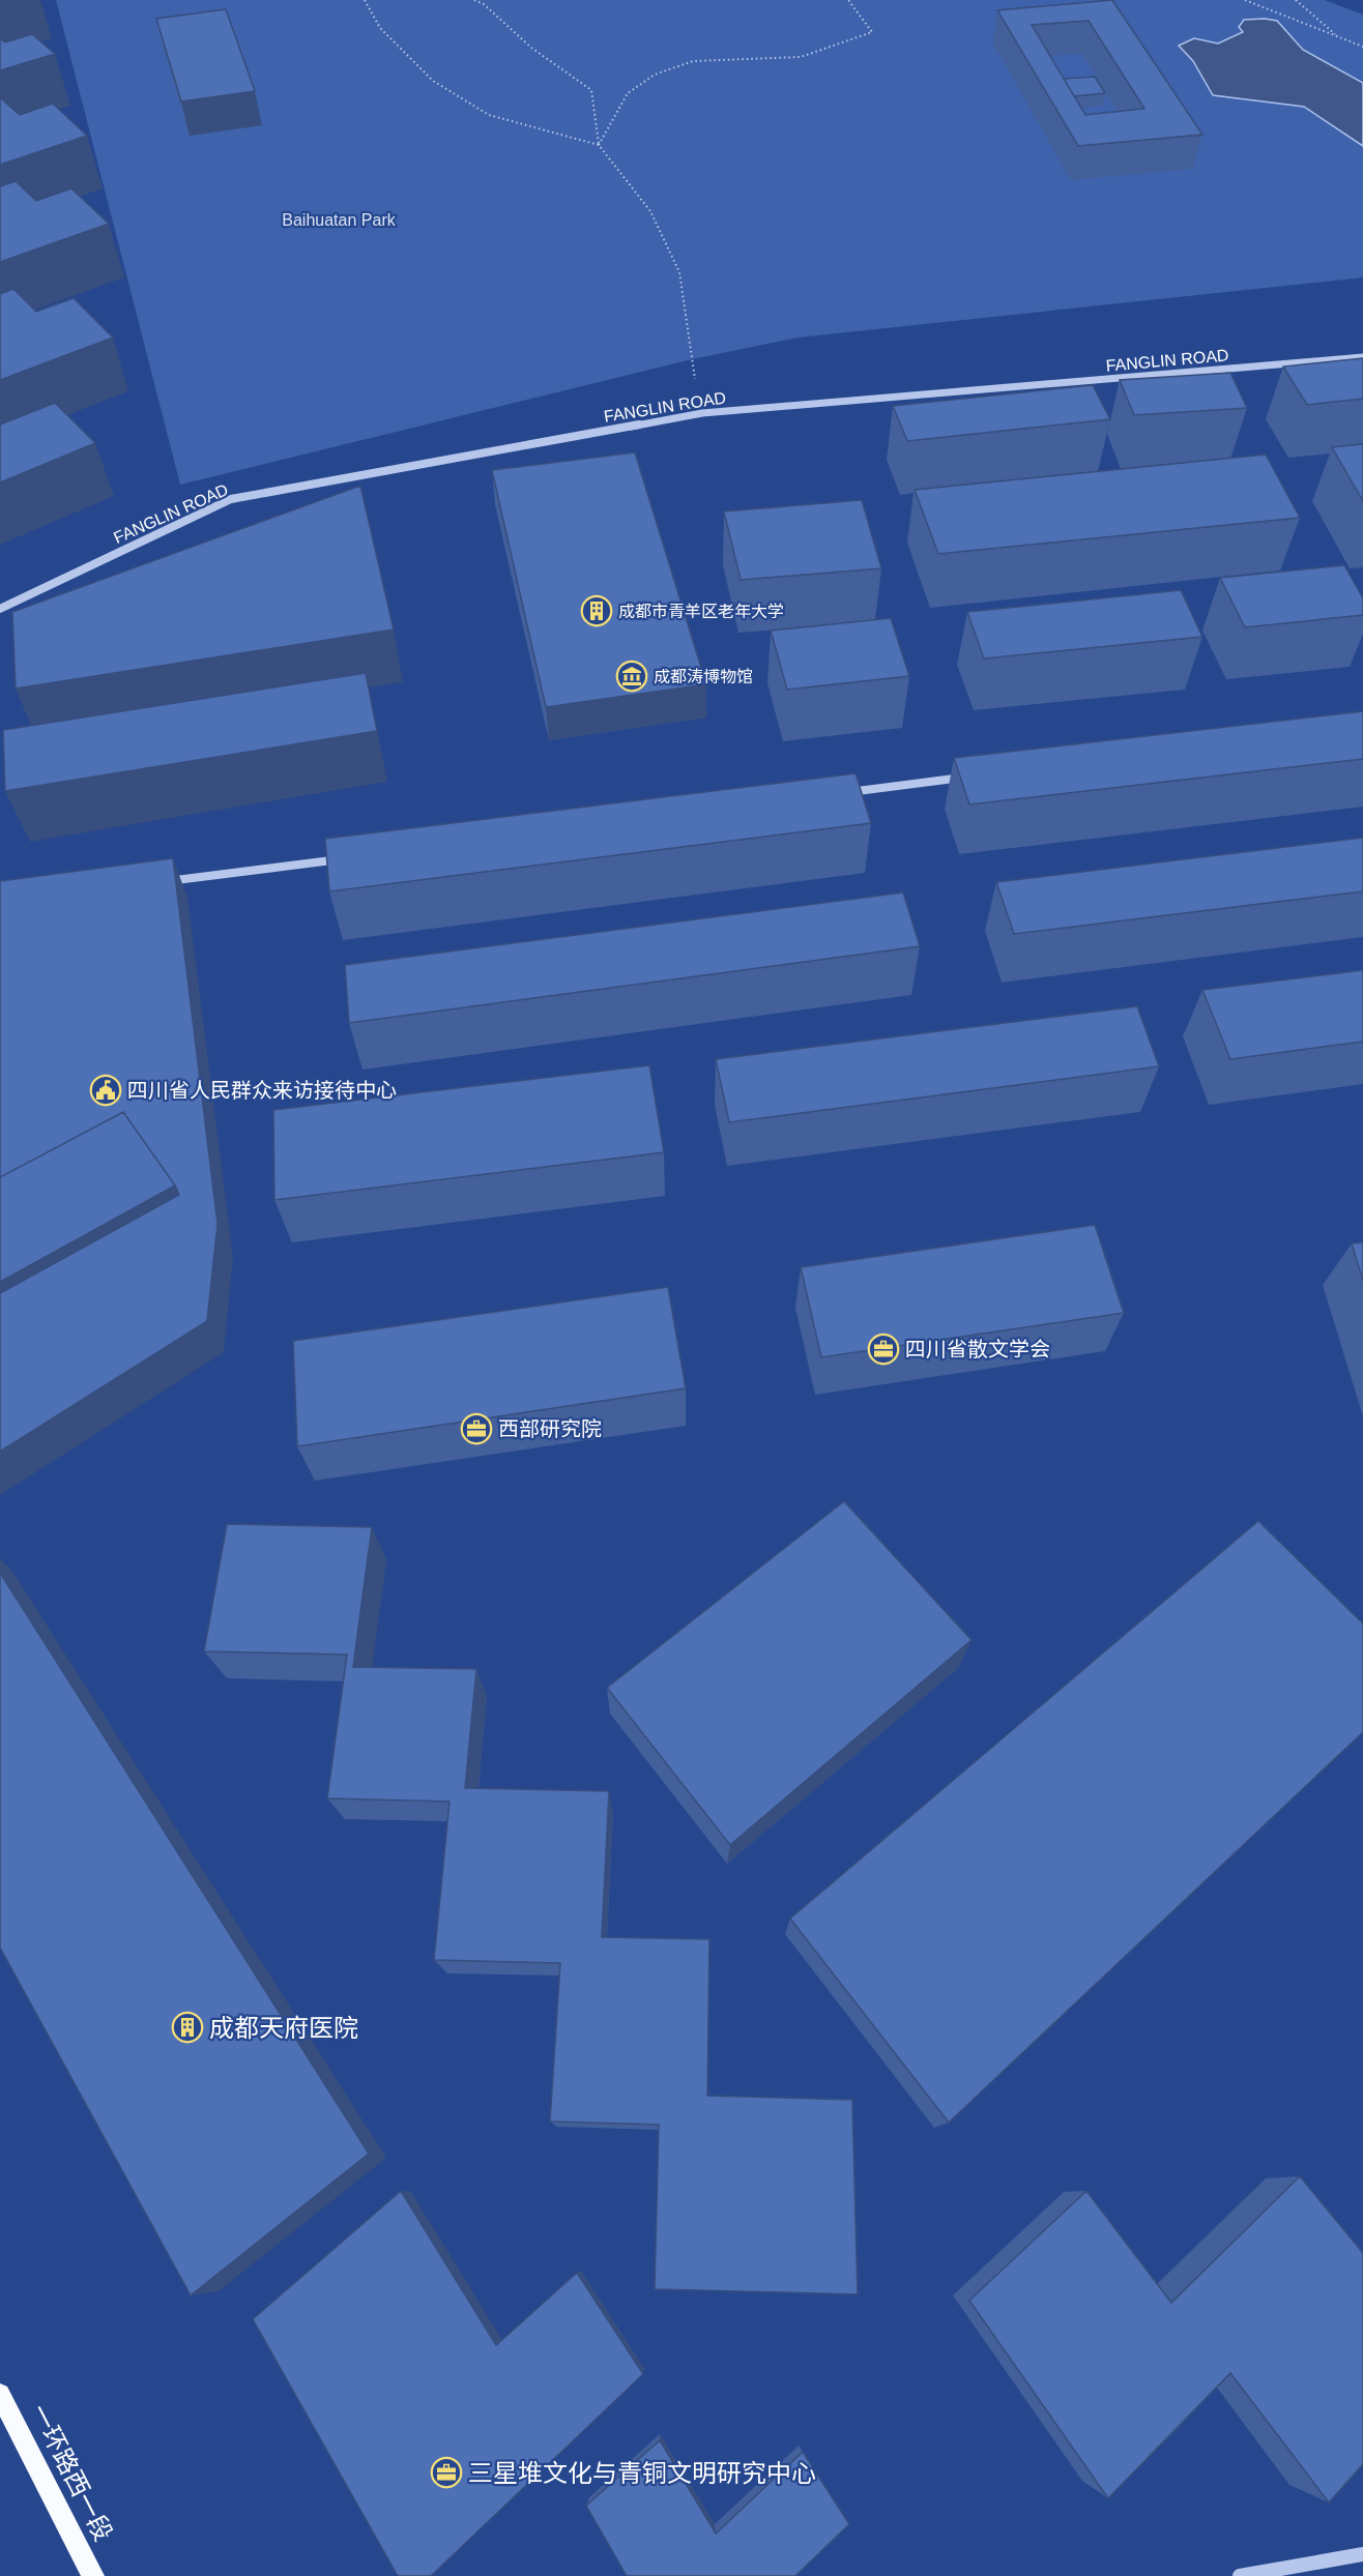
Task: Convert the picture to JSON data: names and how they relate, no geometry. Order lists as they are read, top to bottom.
{
  "streets": {
    "main road": ["一环路西一段"],
    "street": ["FANGLIN ROAD"]
  },
  "parks": ["Baihuatan Park"],
  "places": {
    "building": ["成都市青羊区老年大学", "成都天府医院"],
    "museum": ["成都涛博物馆"],
    "public building": ["四川省人民群众来访接待中心"],
    "office": ["四川省散文学会", "西部研究院", "三星堆文化与青铜文明研究中心"]
  }
}
